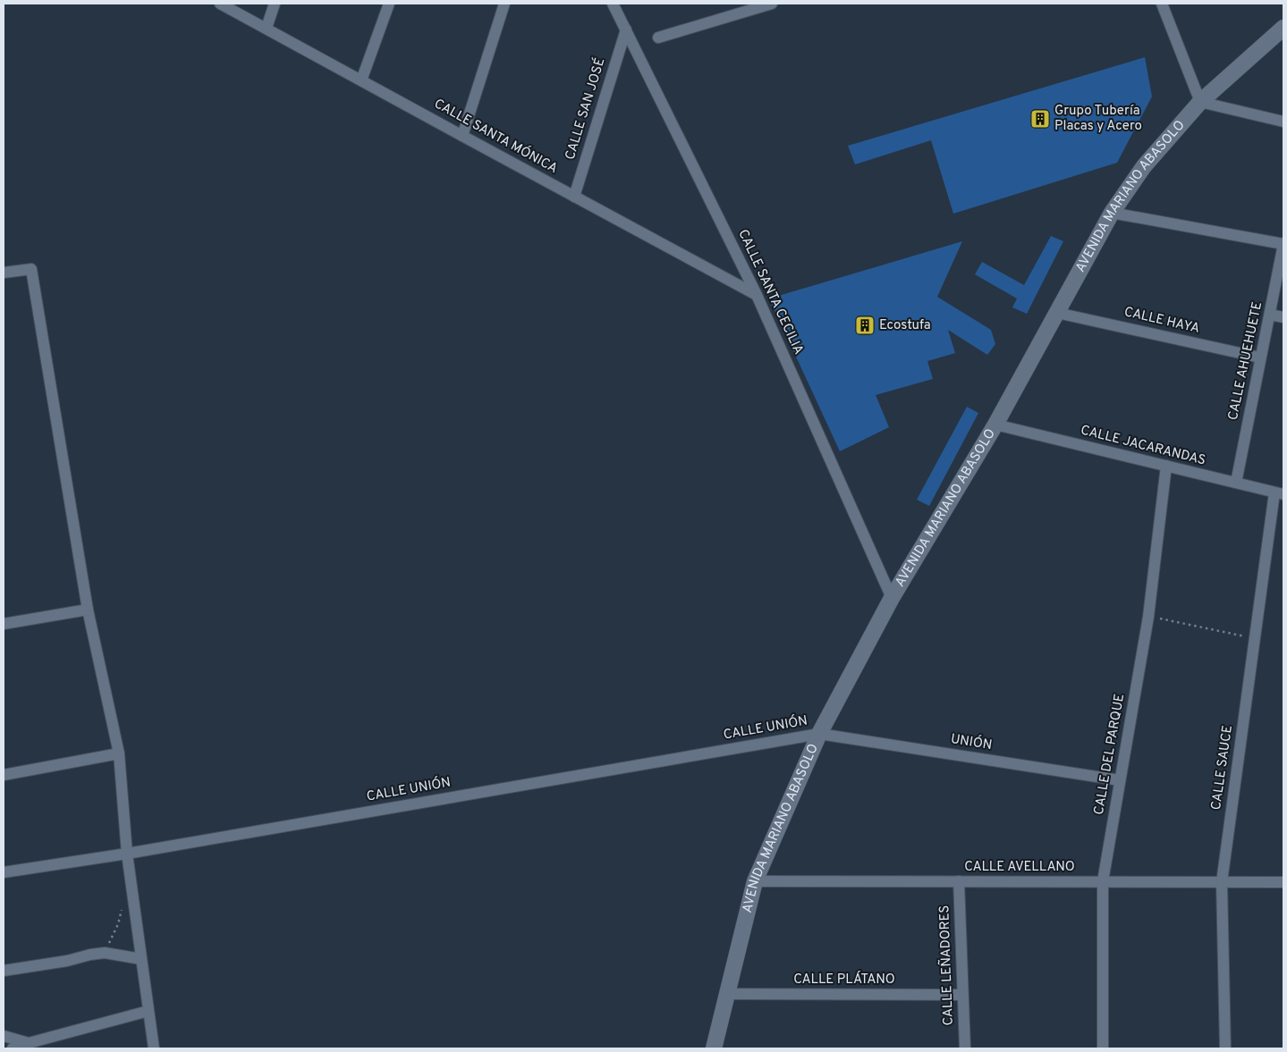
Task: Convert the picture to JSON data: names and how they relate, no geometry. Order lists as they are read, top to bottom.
{
  "streets": {
    "street": [
      "CALLE SAN JOSÉ",
      "CALLE SANTA MÓNICA",
      "AVENIDA MARIANO ABASOLO",
      "CALLE SANTA CECILIA",
      "CALLE HAYA",
      "CALLE AHUEHUETE",
      "CALLE JACARANDAS",
      "CALLE UNIÓN",
      "UNIÓN",
      "CALLE DEL PARQUE",
      "CALLE SAUCE",
      "CALLE AVELLANO",
      "CALLE LEÑADORES",
      "CALLE PLÁTANO"
    ]
  },
  "crossings": [
    ["CALLE SAN JOSÉ", "CALLE SANTA MÓNICA"],
    ["CALLE SAN JOSÉ", "CALLE SANTA CECILIA"],
    ["CALLE SANTA MÓNICA", "CALLE SANTA CECILIA"],
    ["AVENIDA MARIANO ABASOLO", "CALLE SANTA CECILIA"],
    ["AVENIDA MARIANO ABASOLO", "CALLE HAYA"],
    ["AVENIDA MARIANO ABASOLO", "CALLE JACARANDAS"],
    ["AVENIDA MARIANO ABASOLO", "CALLE UNIÓN"],
    ["AVENIDA MARIANO ABASOLO", "UNIÓN"],
    ["AVENIDA MARIANO ABASOLO", "CALLE AVELLANO"],
    ["AVENIDA MARIANO ABASOLO", "CALLE PLÁTANO"],
    ["CALLE HAYA", "CALLE AHUEHUETE"],
    ["CALLE AHUEHUETE", "CALLE JACARANDAS"],
    ["CALLE JACARANDAS", "CALLE DEL PARQUE"],
    ["CALLE JACARANDAS", "CALLE SAUCE"],
    ["CALLE UNIÓN", "UNIÓN"],
    ["UNIÓN", "CALLE DEL PARQUE"],
    ["CALLE DEL PARQUE", "CALLE AVELLANO"],
    ["CALLE SAUCE", "CALLE AVELLANO"],
    ["CALLE AVELLANO", "CALLE LEÑADORES"],
    ["CALLE LEÑADORES", "CALLE PLÁTANO"]
  ],
  "places": {
    "building": ["Grupo Tubería Placas y Acero", "Ecostufa"]
  }
}
